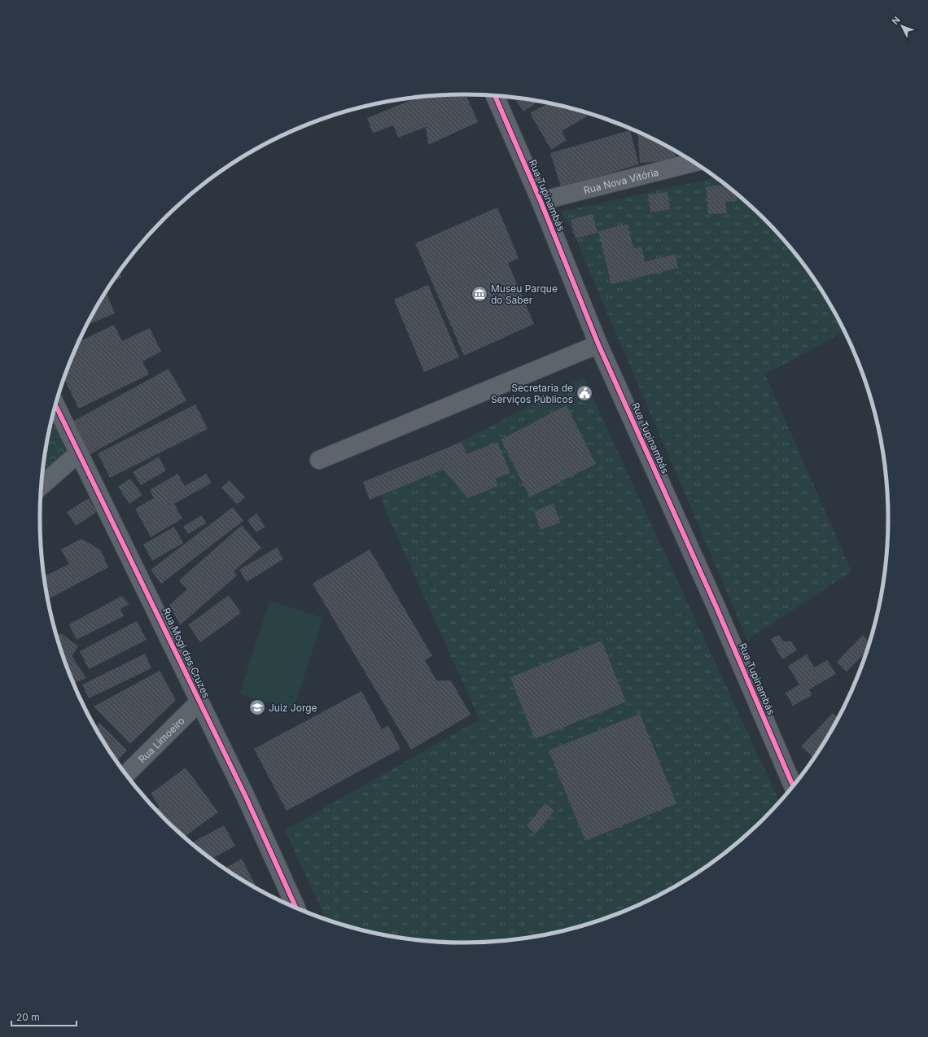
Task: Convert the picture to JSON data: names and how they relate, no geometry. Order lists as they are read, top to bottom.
{
  "streets": {
    "street": [
      "Rua Nova Vitória",
      "Rua Tupinambás",
      "Rua Mogi das Cruzes",
      "Rua Limoeiro"
    ]
  },
  "crossings": [
    ["Rua Nova Vitória", "Rua Tupinambás"],
    ["Rua Mogi das Cruzes", "Rua Limoeiro"]
  ],
  "places": {
    "museum": ["Museu Parque do Saber"],
    "public building": ["Secretaria de Serviços Públicos"],
    "school or university": ["Juiz Jorge"]
  },
  "scale_bar": "20 m",
  "north": "top left"
}
